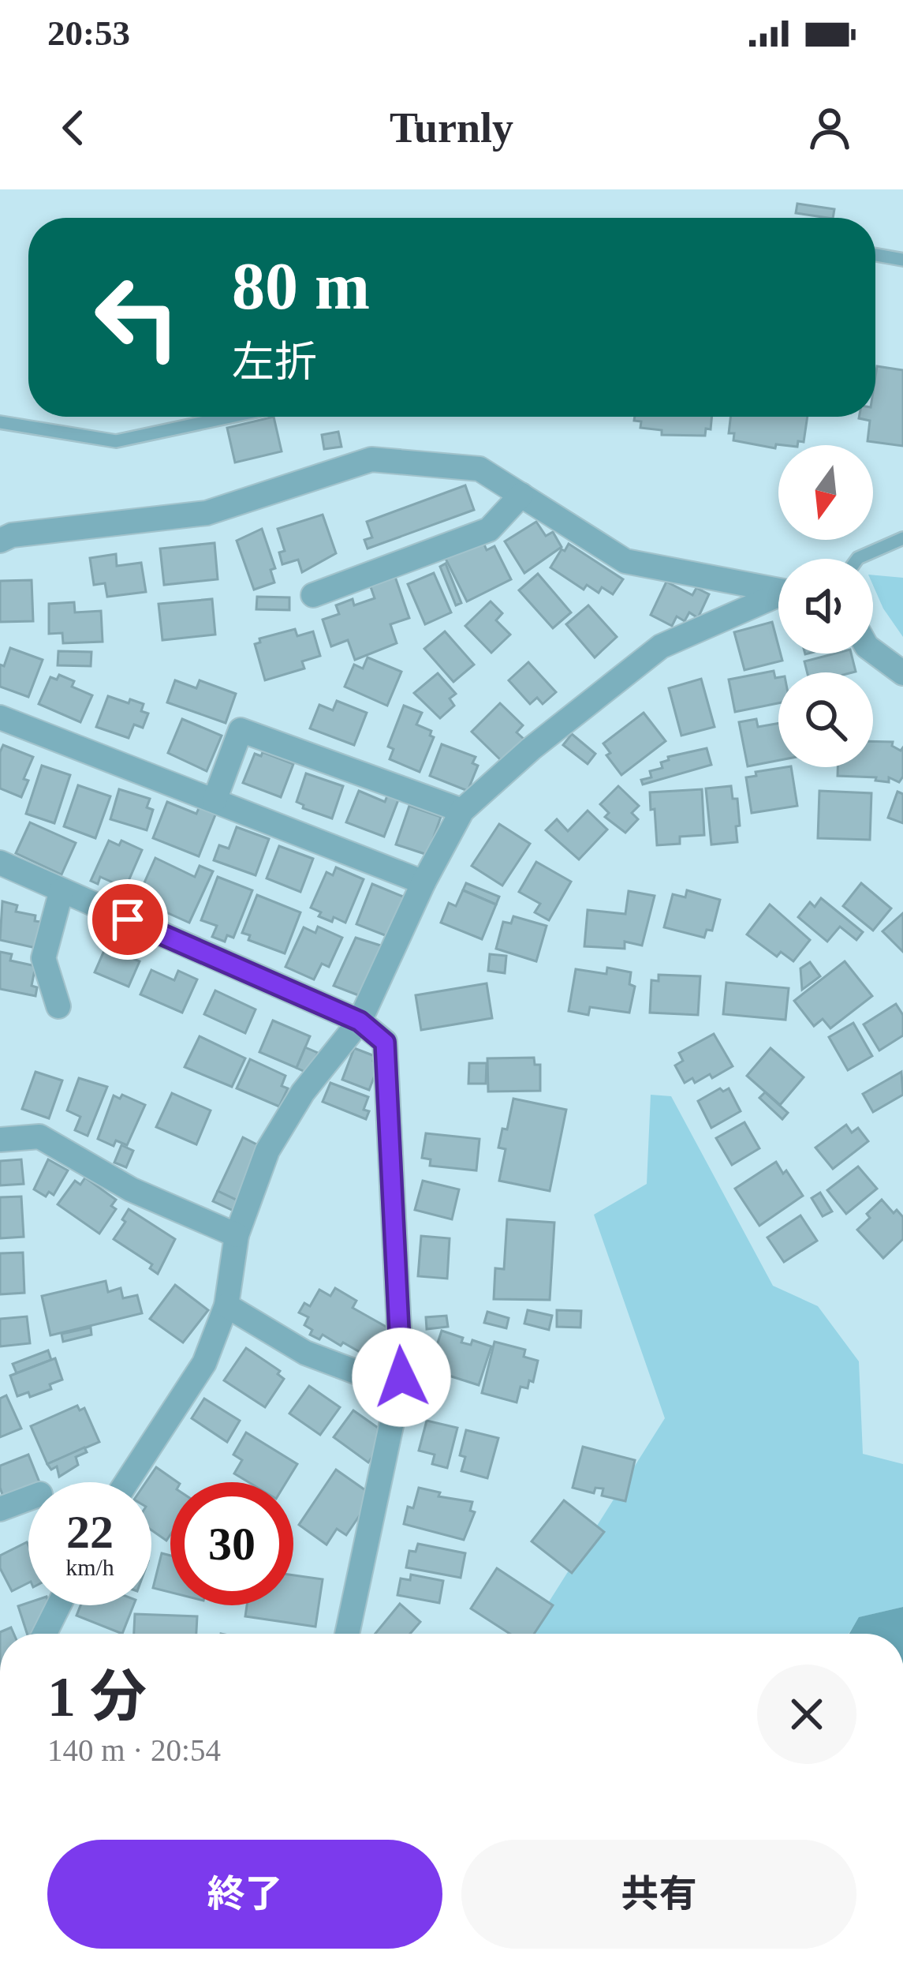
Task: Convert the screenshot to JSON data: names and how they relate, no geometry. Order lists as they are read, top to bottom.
{
  "north": "bottom",
  "page": {
    "status": "20:53",
    "header": "Turnly",
    "turn": ["80 m", "左折"],
    "speed": "22 km/h",
    "limit": "30",
    "heading": ["1 分", "140 m · 20:54"],
    "buttons": ["終了", "共有"]
  }
}
